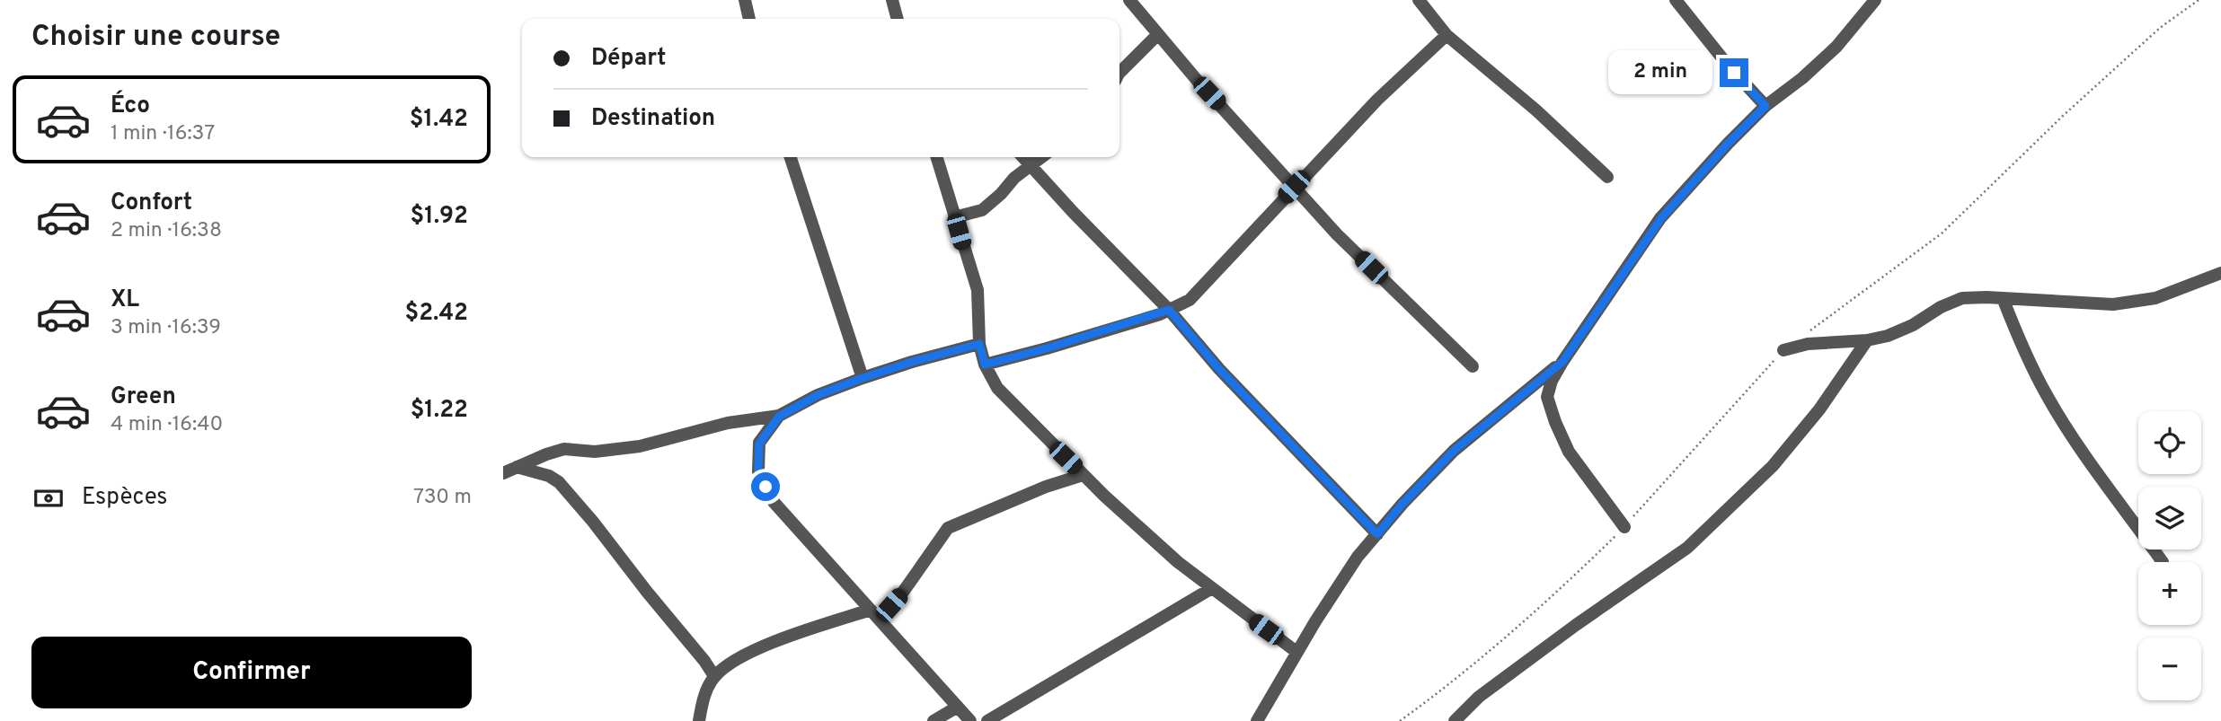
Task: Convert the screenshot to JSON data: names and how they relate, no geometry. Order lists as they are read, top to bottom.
{
  "page": {
    "heading": "Choisir une course",
    "banner": ["Départ", "Destination"],
    "bubble": "2 min",
    "list": [
      {
        "name": "Éco",
        "note": "1 min · 16:37",
        "value": "$1.42"
      },
      {
        "name": "Confort",
        "note": "2 min · 16:38",
        "value": "$1.92"
      },
      {
        "name": "XL",
        "note": "3 min · 16:39",
        "value": "$2.42"
      },
      {
        "name": "Green",
        "note": "4 min · 16:40",
        "value": "$1.22"
      }
    ],
    "map_buttons": ["+", "−"],
    "pay": ["Espèces", "730 m"],
    "buttons": "Confirmer"
  }
}
